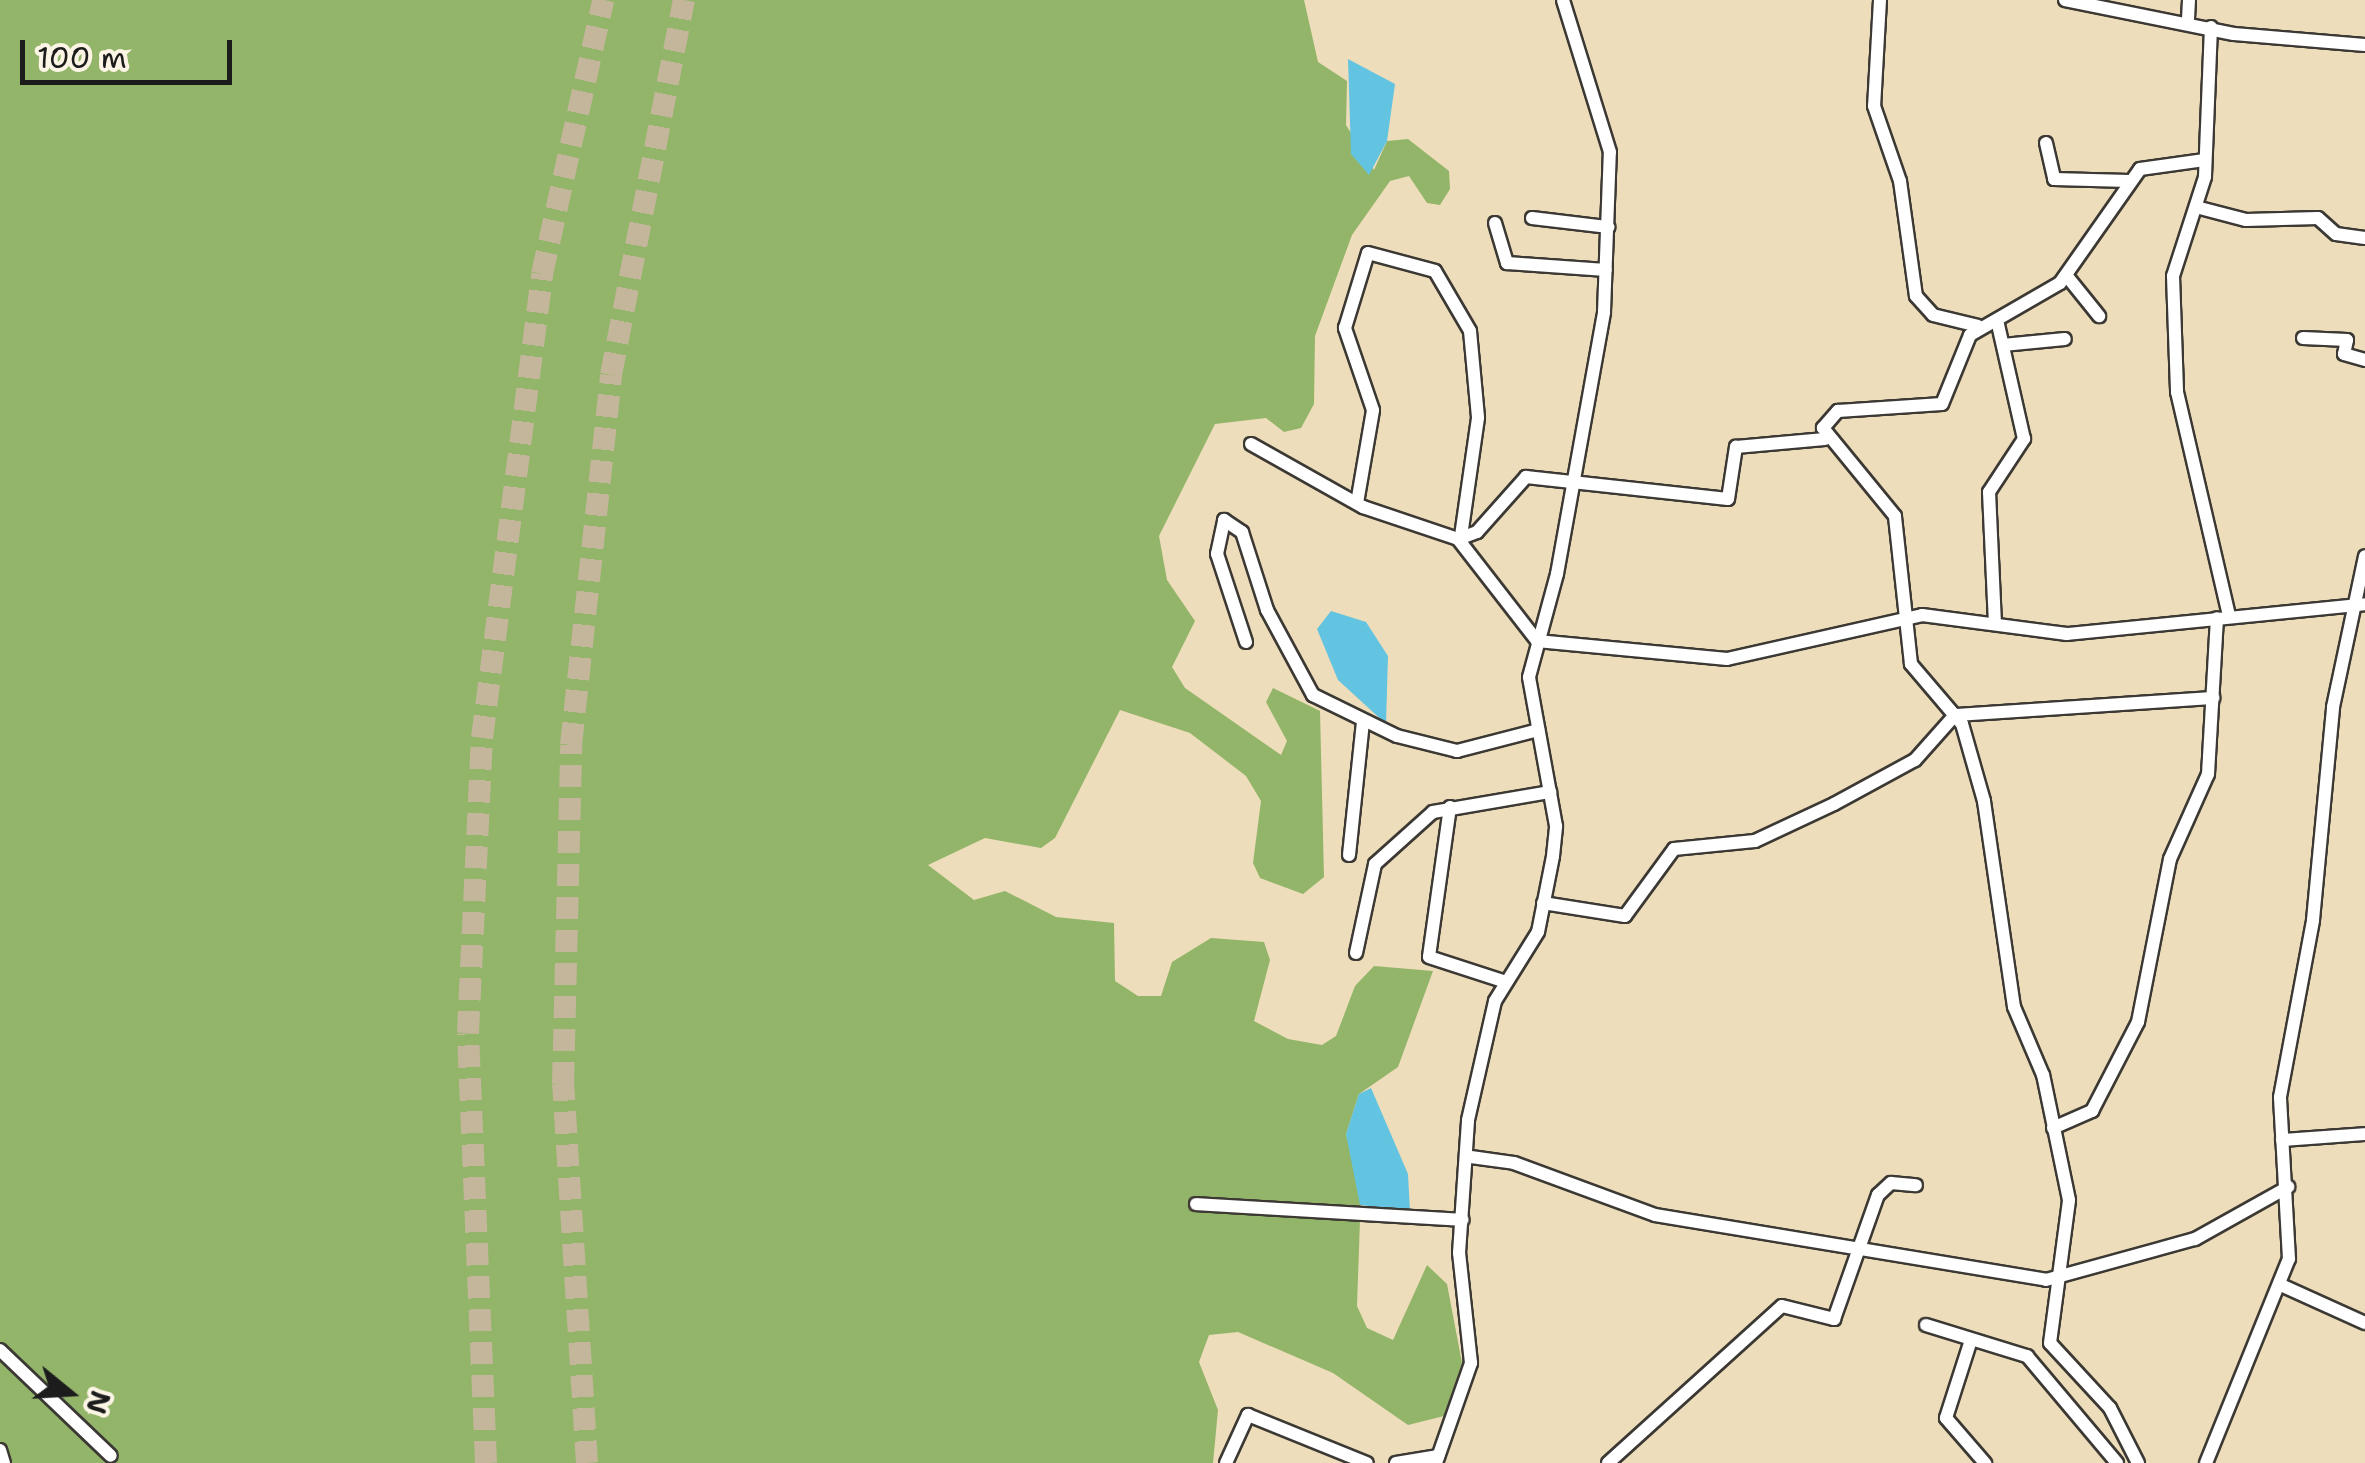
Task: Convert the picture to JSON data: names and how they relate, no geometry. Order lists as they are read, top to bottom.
{
  "scale_bar": "100 m",
  "north": "right"
}
